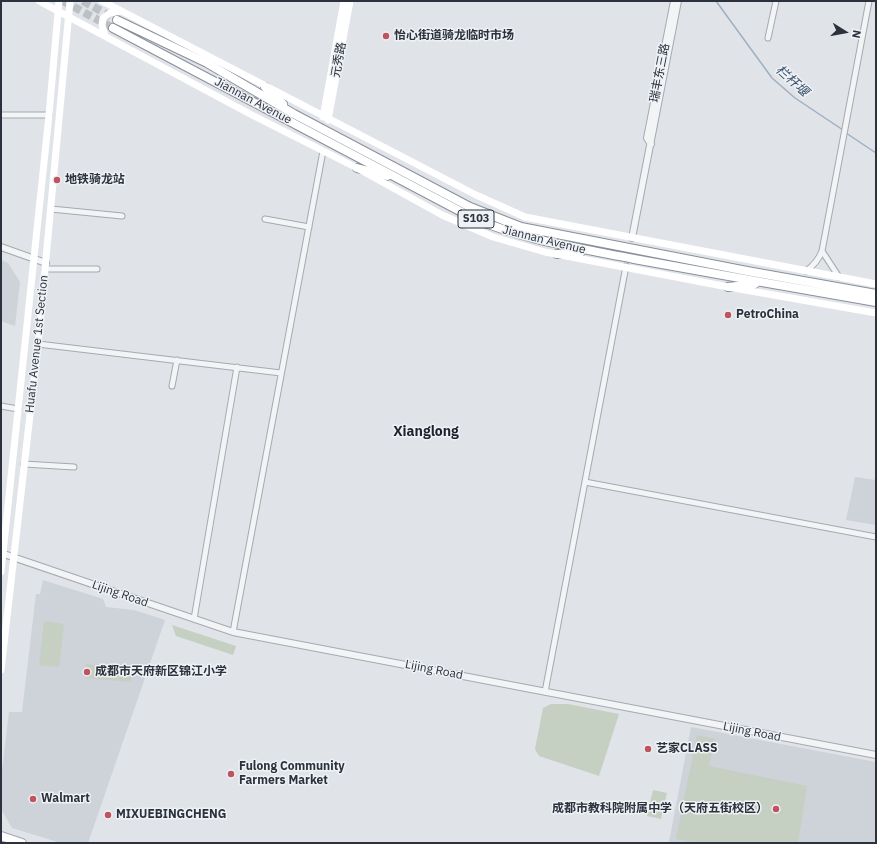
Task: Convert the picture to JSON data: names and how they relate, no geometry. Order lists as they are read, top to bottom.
{
  "streets": {
    "main road": [
      "元秀路",
      "Jiannan Avenue",
      "S103",
      "Huafu Avenue 1st Section"
    ],
    "street": ["瑞丰东三路", "Lijing Road"]
  },
  "crossings": [
    ["Huafu Avenue 1st Section", "Lijing Road"]
  ],
  "districts": ["Xianglong"],
  "water": ["栏杆堰"],
  "places": [
    "怡心街道骑龙临时市场",
    "地铁骑龙站",
    "PetroChina",
    "成都市天府新区锦江小学",
    "艺家CLASS",
    "Fulong Community Farmers Market",
    "Walmart",
    "成都市教科院附属中学（天府五街校区）",
    "MIXUEBINGCHENG"
  ],
  "north": "right"
}
